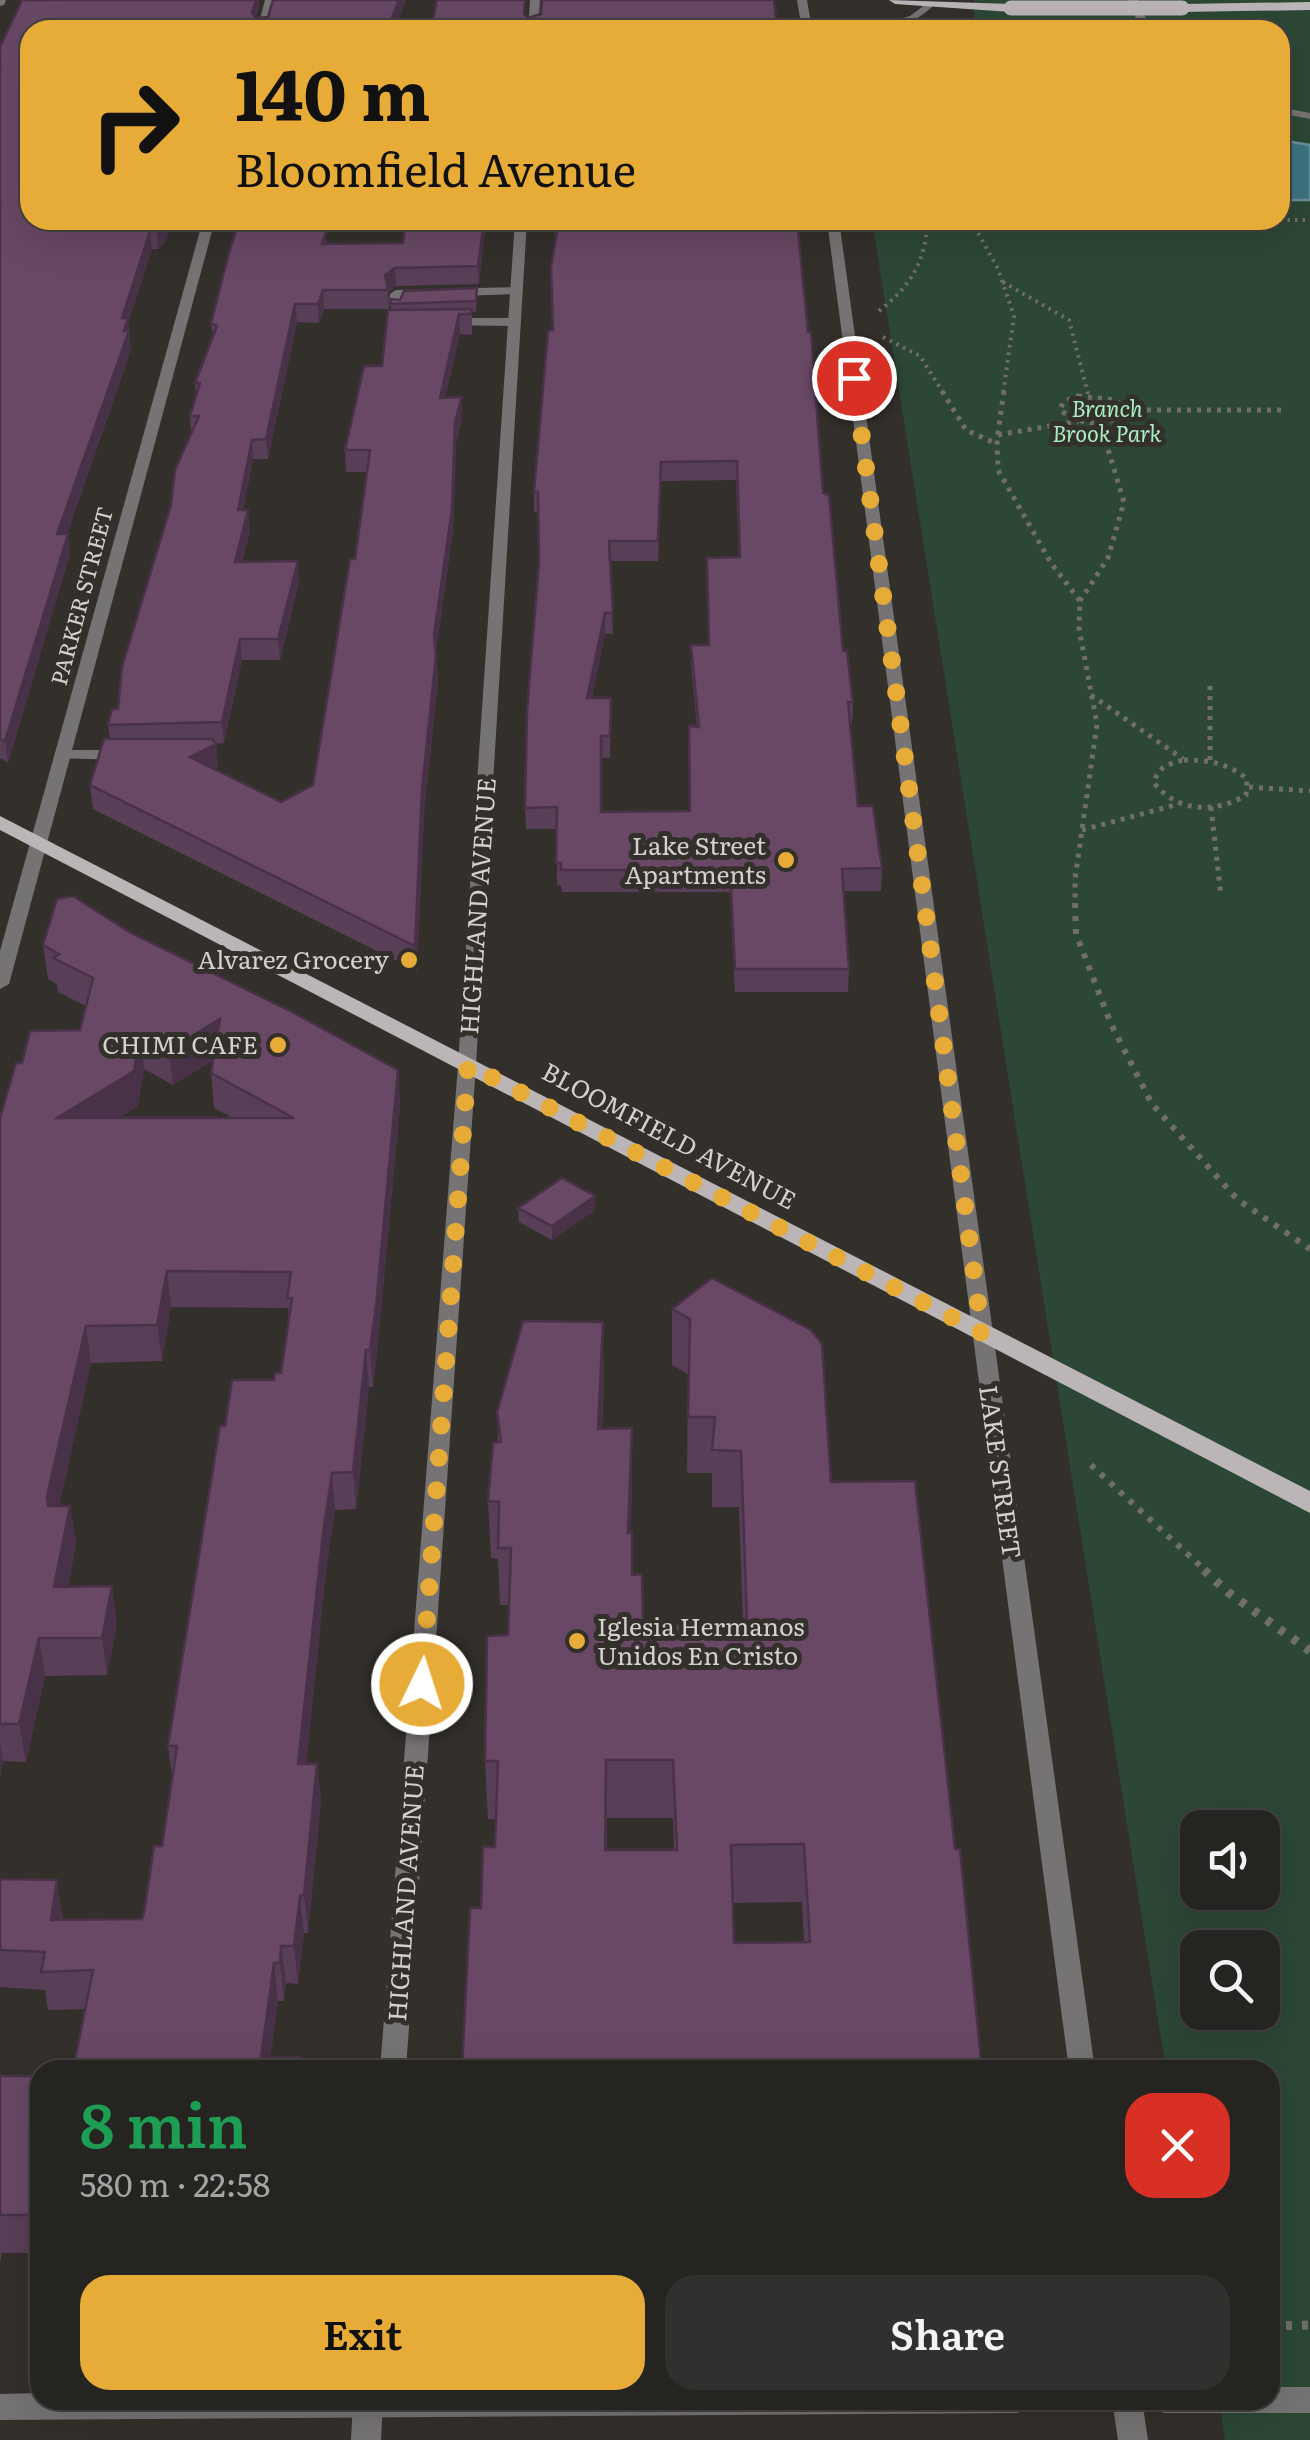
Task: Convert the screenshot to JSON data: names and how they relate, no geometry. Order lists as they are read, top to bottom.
{
  "streets": {
    "main road": ["BLOOMFIELD AVENUE"],
    "street": ["PARKER STREET", "HIGHLAND AVENUE", "LAKE STREET"]
  },
  "crossings": [
    ["PARKER STREET", "BLOOMFIELD AVENUE"],
    ["HIGHLAND AVENUE", "BLOOMFIELD AVENUE"],
    ["BLOOMFIELD AVENUE", "LAKE STREET"]
  ],
  "parks": ["Branch Brook Park"],
  "places": [
    "Lake Street Apartments",
    "Alvarez Grocery",
    "CHIMI CAFE",
    "Iglesia Hermanos Unidos En Cristo"
  ],
  "page": {
    "turn": ["140 m", "Bloomfield Avenue"],
    "heading": ["8 min", "580 m · 22:58"],
    "buttons": ["Exit", "Share"]
  }
}
